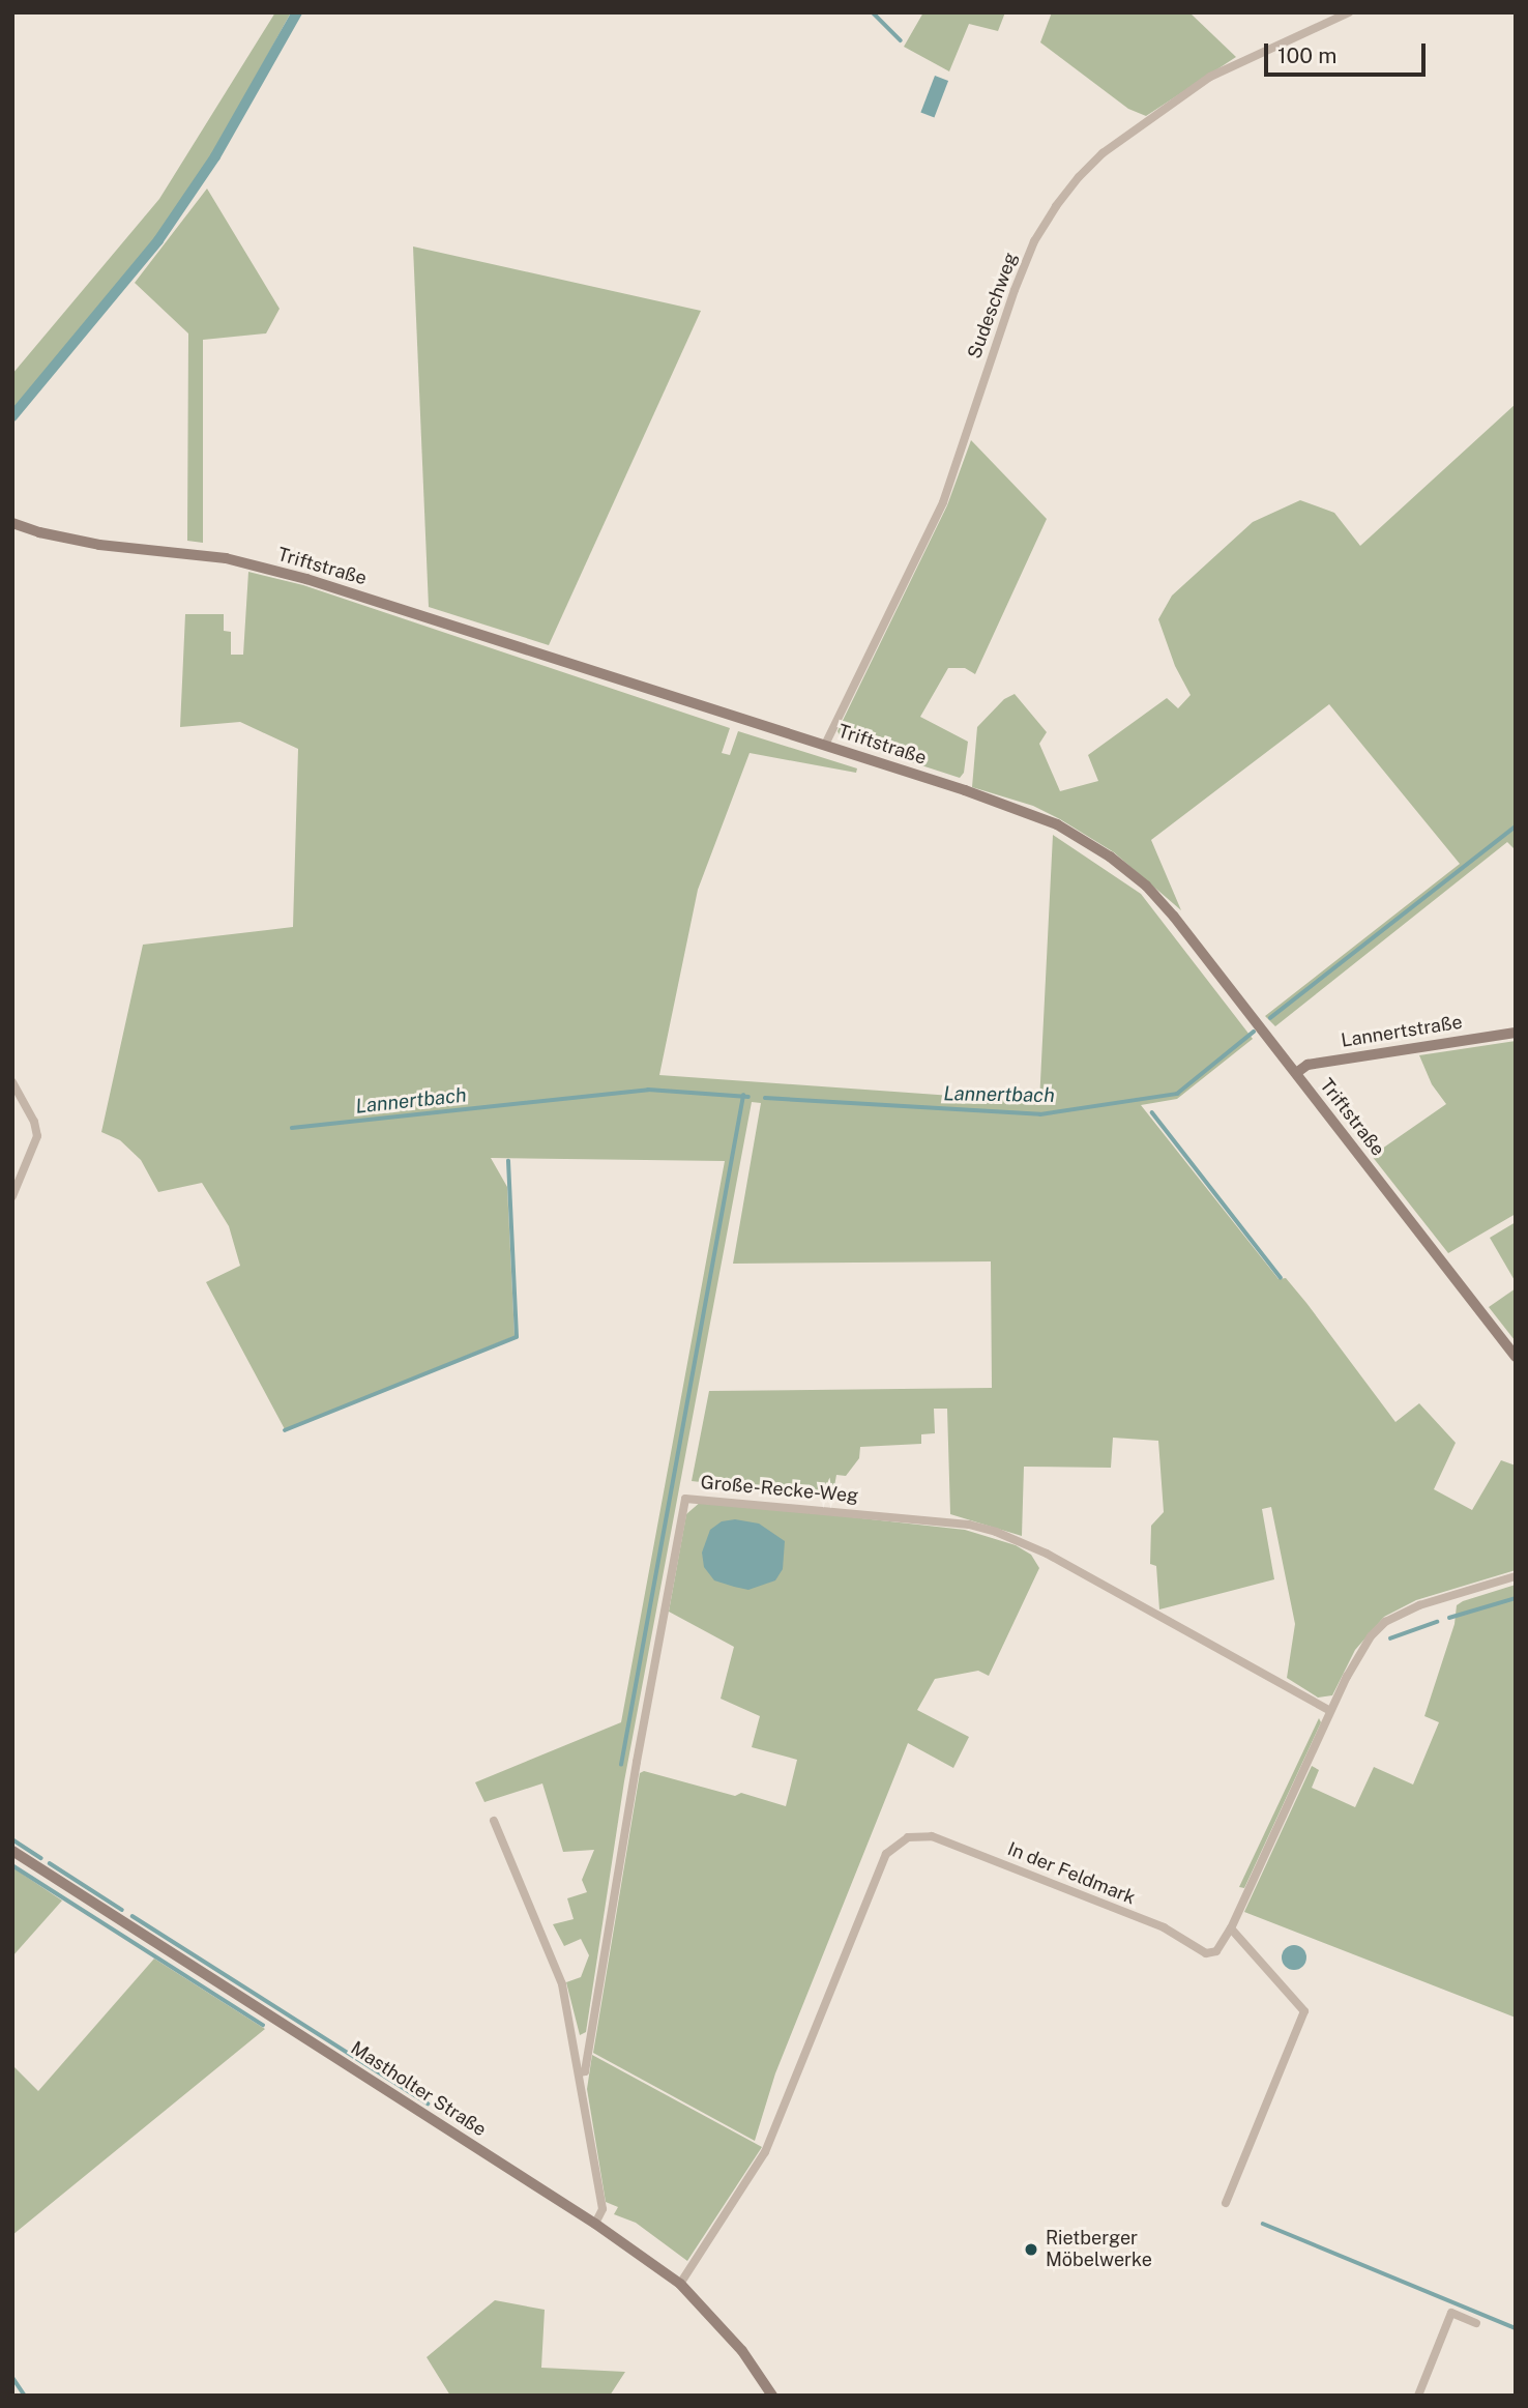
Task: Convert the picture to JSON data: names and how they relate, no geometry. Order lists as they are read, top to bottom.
{
  "streets": {
    "street": [
      "Sudeschweg",
      "Triftstraße",
      "Lannertstraße",
      "Große-Recke-Weg",
      "In der Feldmark",
      "Mastholter Straße"
    ]
  },
  "crossings": [
    ["Sudeschweg", "Triftstraße"],
    ["Triftstraße", "Lannertstraße"],
    ["Große-Recke-Weg", "In der Feldmark"],
    ["Große-Recke-Weg", "Mastholter Straße"],
    ["In der Feldmark", "Mastholter Straße"]
  ],
  "water": ["Lannertbach"],
  "places": ["Rietberger Möbelwerke"],
  "scale_bar": "100 m"
}
